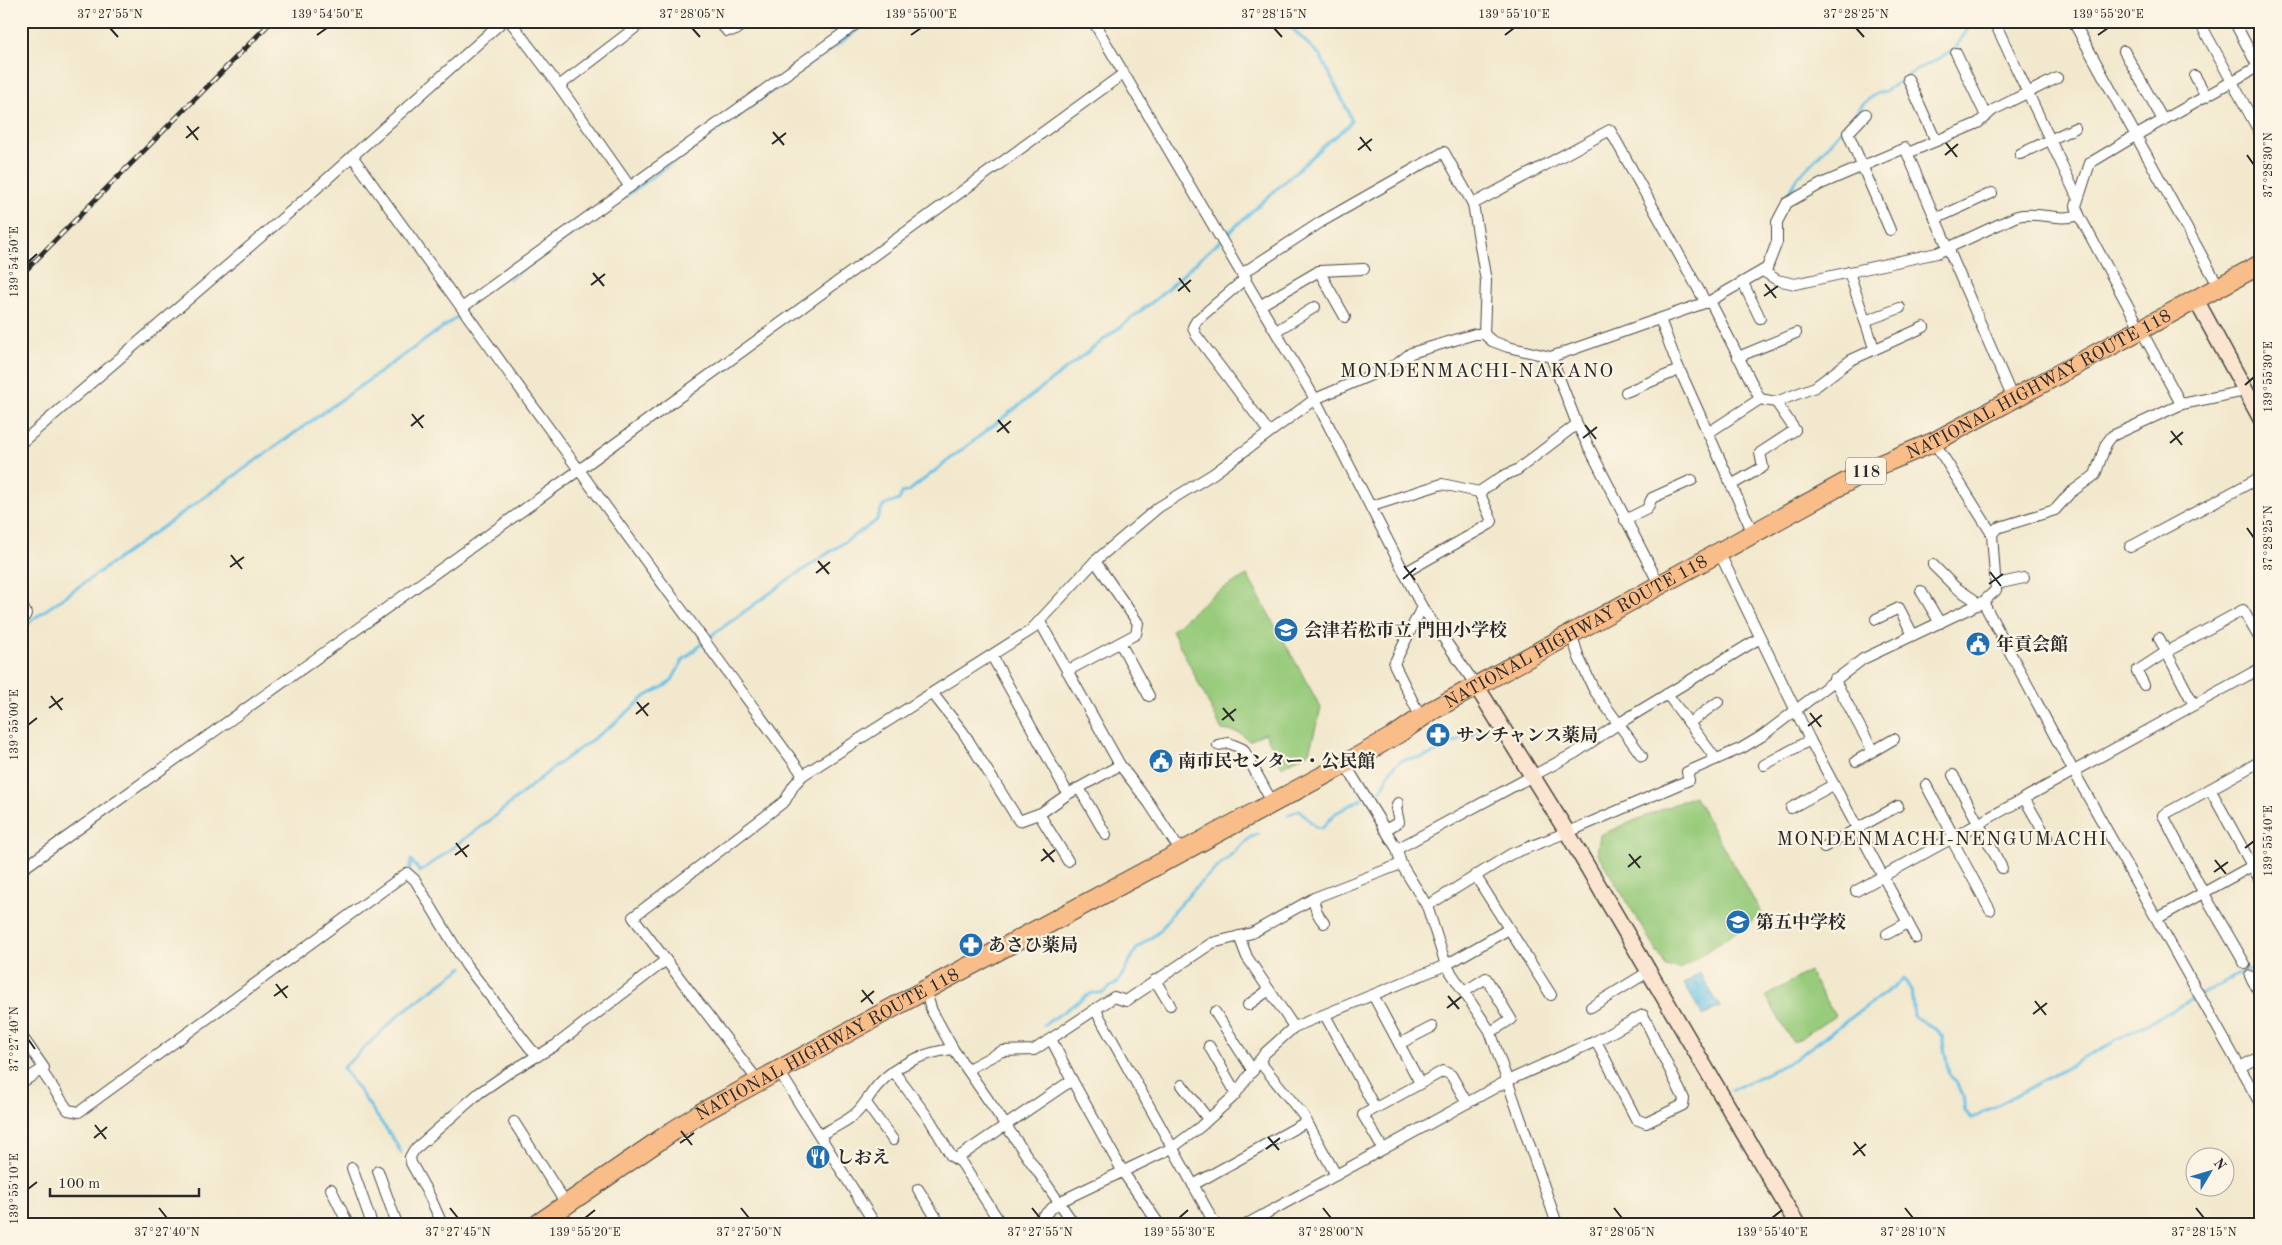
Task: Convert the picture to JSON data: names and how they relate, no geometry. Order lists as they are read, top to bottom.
{
  "streets": {
    "highway": ["NATIONAL HIGHWAY ROUTE 118", "118"]
  },
  "districts": ["MONDENMACHI-NAKANO", "MONDENMACHI-NENGUMACHI"],
  "places": {
    "school or university": ["会津若松市立 門田小学校", "第五中学校"],
    "public building": ["年貢会館", "南市民センター・公民館"],
    "pharmacy": ["サンチャンス薬局", "あさひ薬局"],
    "restaurant": ["しおえ"]
  },
  "scale_bar": "100 m",
  "north": "top right",
  "coordinates": [
    "37°27'55\"N",
    "139°54'50\"E",
    "37°28'05\"N",
    "139°55'00\"E",
    "37°28'15\"N",
    "139°55'10\"E",
    "37°28'25\"N",
    "139°55'20\"E",
    "37°28'30\"N",
    "139°55'30\"E",
    "139°55'40\"E",
    "37°27'40\"N",
    "37°27'45\"N",
    "37°27'50\"N",
    "37°28'00\"N",
    "37°28'10\"N"
  ]
}
